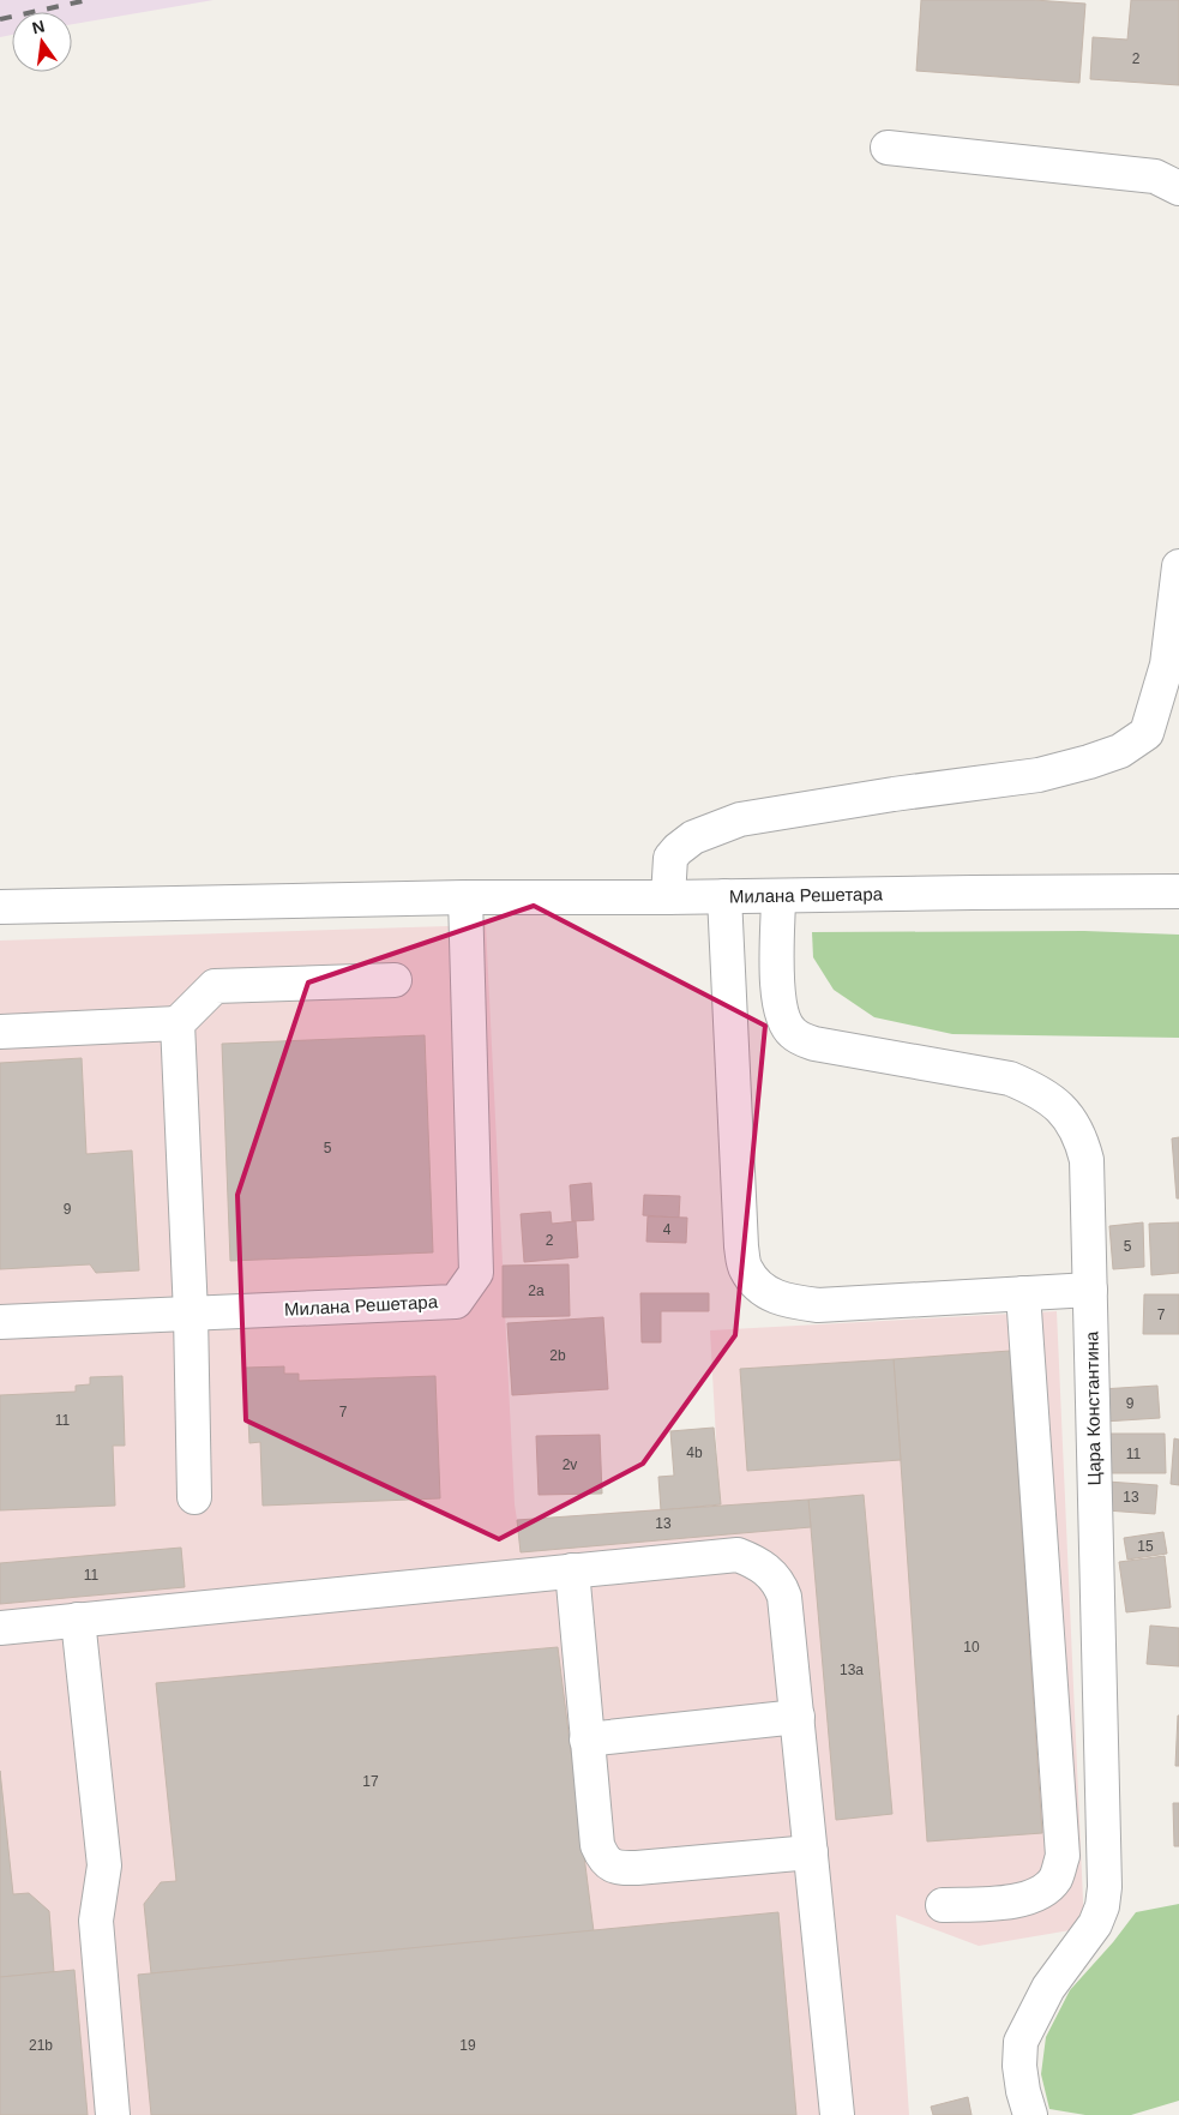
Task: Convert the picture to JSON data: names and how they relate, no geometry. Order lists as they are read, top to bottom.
{
  "streets": {
    "street": ["Милана Решетара", "Цара Константина"]
  },
  "crossings": [
    ["Милана Решетара", "Цара Константина"]
  ],
  "house_numbers": [
    "2",
    "5",
    "9",
    "4",
    "2",
    "5",
    "2a",
    "7",
    "2b",
    "9",
    "7",
    "11",
    "4b",
    "11",
    "2v",
    "13",
    "13",
    "15",
    "11",
    "10",
    "13a",
    "17",
    "21b",
    "19"
  ],
  "north": "top"
}
